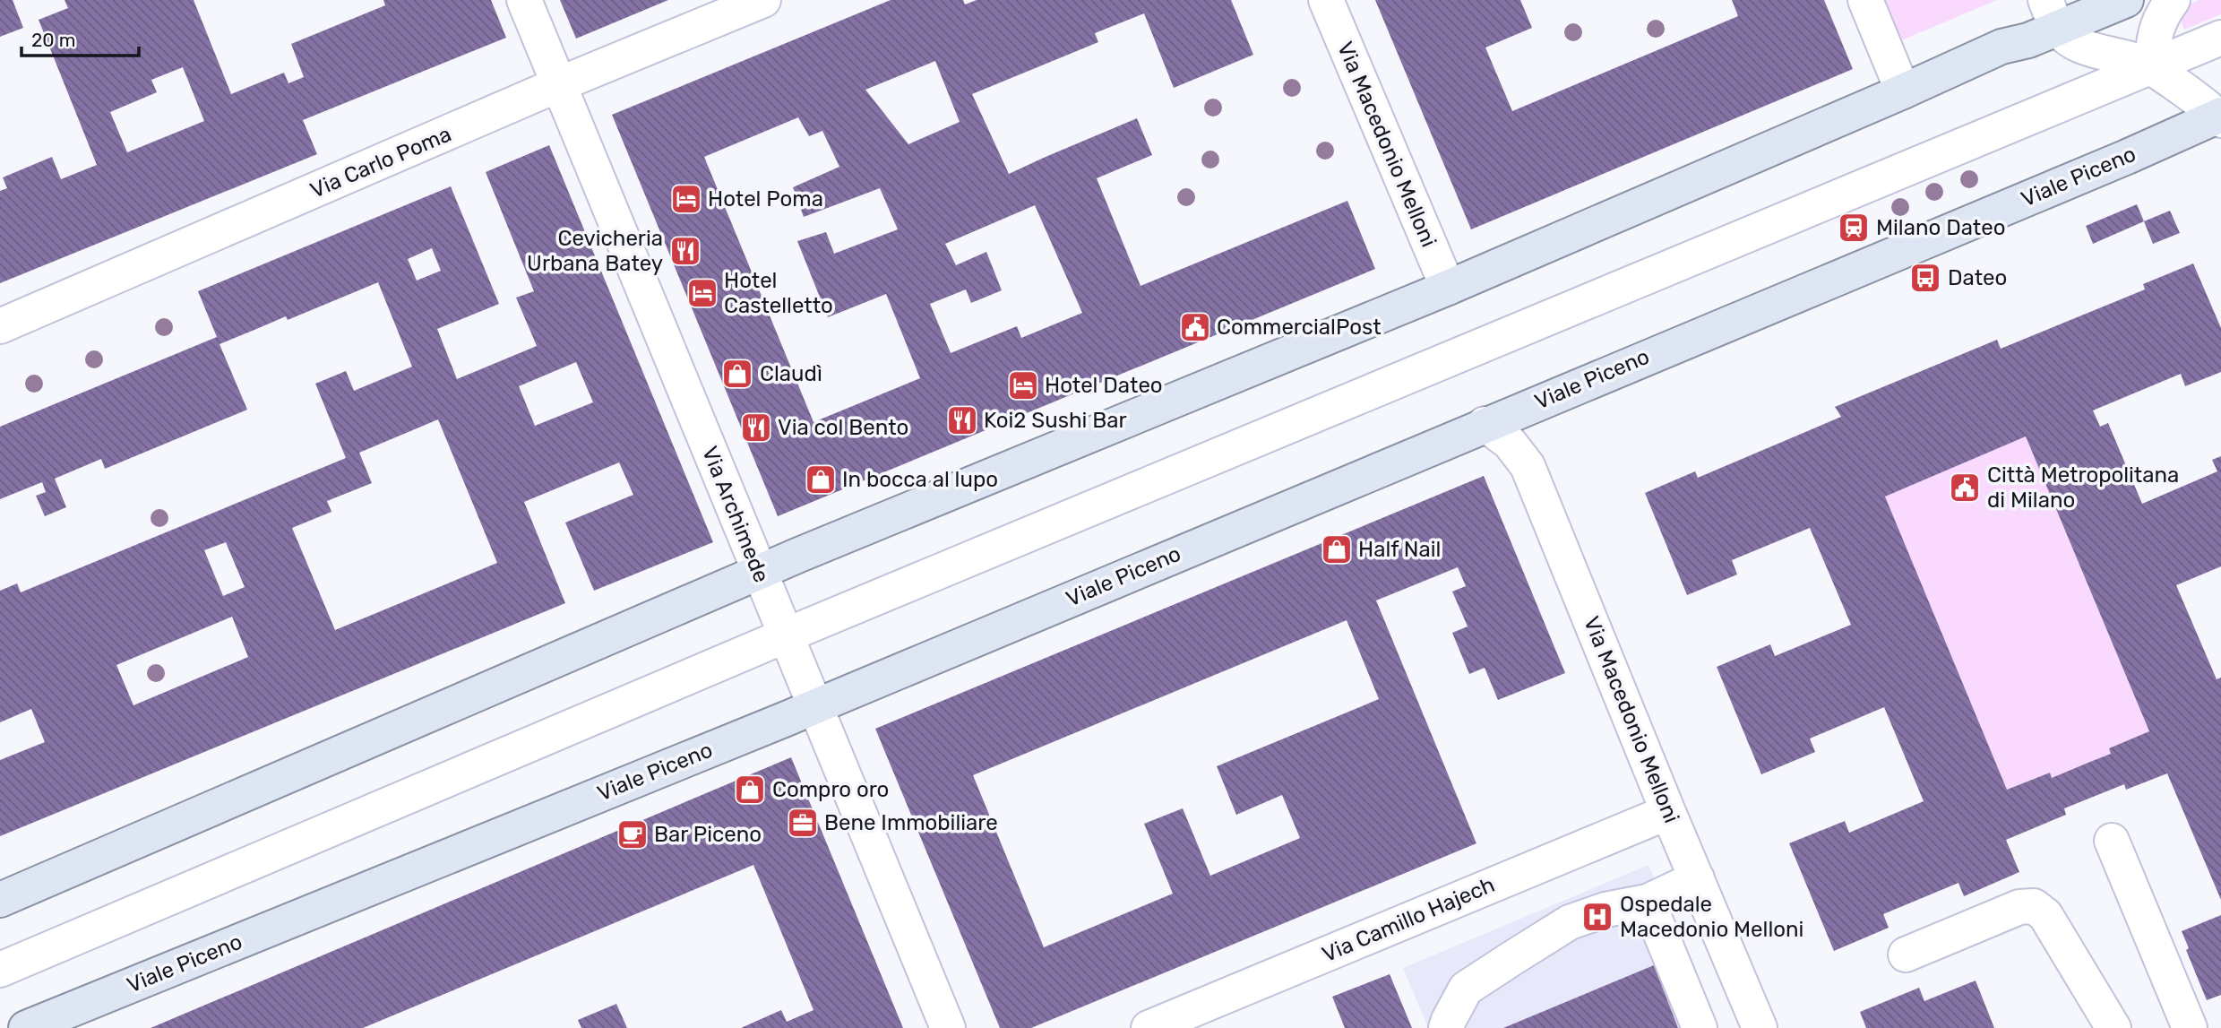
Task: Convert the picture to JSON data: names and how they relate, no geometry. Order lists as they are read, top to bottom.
{
  "streets": {
    "main road": ["Viale Piceno"],
    "street": [
      "Via Macedonio Melloni",
      "Via Carlo Poma",
      "Via Archimede",
      "Via Camillo Hajech"
    ]
  },
  "crossings": [
    ["Via Macedonio Melloni", "Viale Piceno"],
    ["Via Macedonio Melloni", "Via Camillo Hajech"],
    ["Via Carlo Poma", "Via Archimede"],
    ["Viale Piceno", "Via Archimede"]
  ],
  "places": {
    "hotel": ["Hotel Poma", "Hotel Castelletto", "Hotel Dateo"],
    "station": ["Milano Dateo"],
    "restaurant": ["Cevicheria Urbana Batey", "Koi2 Sushi Bar", "Via col Bento"],
    "bus stop": ["Dateo"],
    "public building": ["CommercialPost", "Città Metropolitana di Milano"],
    "shop": [
      "Claudì",
      "In bocca al lupo",
      "Half Nail",
      "Compro oro"
    ],
    "office": ["Bene Immobiliare"],
    "cafe": ["Bar Piceno"],
    "hospital": ["Ospedale Macedonio Melloni"]
  },
  "scale_bar": "20 m"
}
